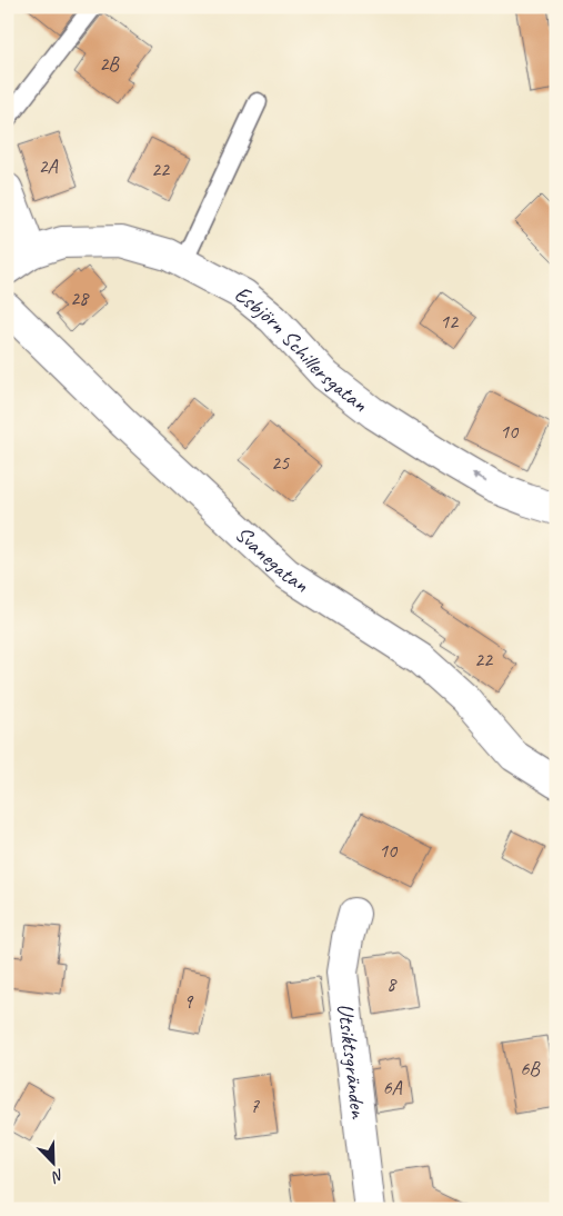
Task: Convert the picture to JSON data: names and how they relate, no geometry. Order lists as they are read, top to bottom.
{
  "streets": {
    "street": ["Esbjörn Schillersgatan", "Svanegatan", "Utsiktsgränden"]
  },
  "one_way": ["Esbjörn Schillersgatan"],
  "house_numbers": [
    "2B",
    "2A",
    "22",
    "28",
    "12",
    "10",
    "25",
    "22",
    "10",
    "8",
    "9",
    "6B",
    "6A",
    "7"
  ],
  "north": "bottom right"
}
